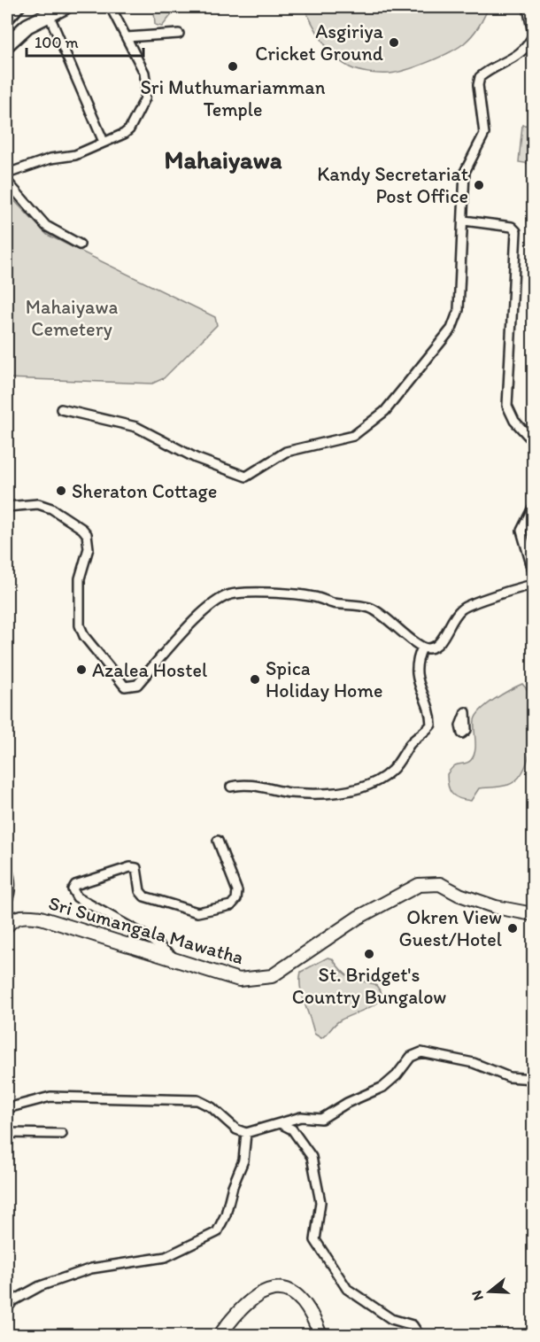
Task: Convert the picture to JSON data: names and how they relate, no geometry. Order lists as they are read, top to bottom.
{
  "streets": {
    "street": ["Sri Sumangala Mawatha"]
  },
  "districts": ["Mahaiyawa"],
  "parks": ["Mahaiyawa Cemetery"],
  "places": [
    "Asgiriya Cricket Ground",
    "Sri Muthumariamman Temple",
    "Kandy Secretariat Post Office",
    "Sheraton Cottage",
    "Azalea Hostel",
    "Spica Holiday Home",
    "Okren View Guest/Hotel",
    "St. Bridget's Country Bungalow"
  ],
  "scale_bar": "100 m",
  "north": "left"
}
